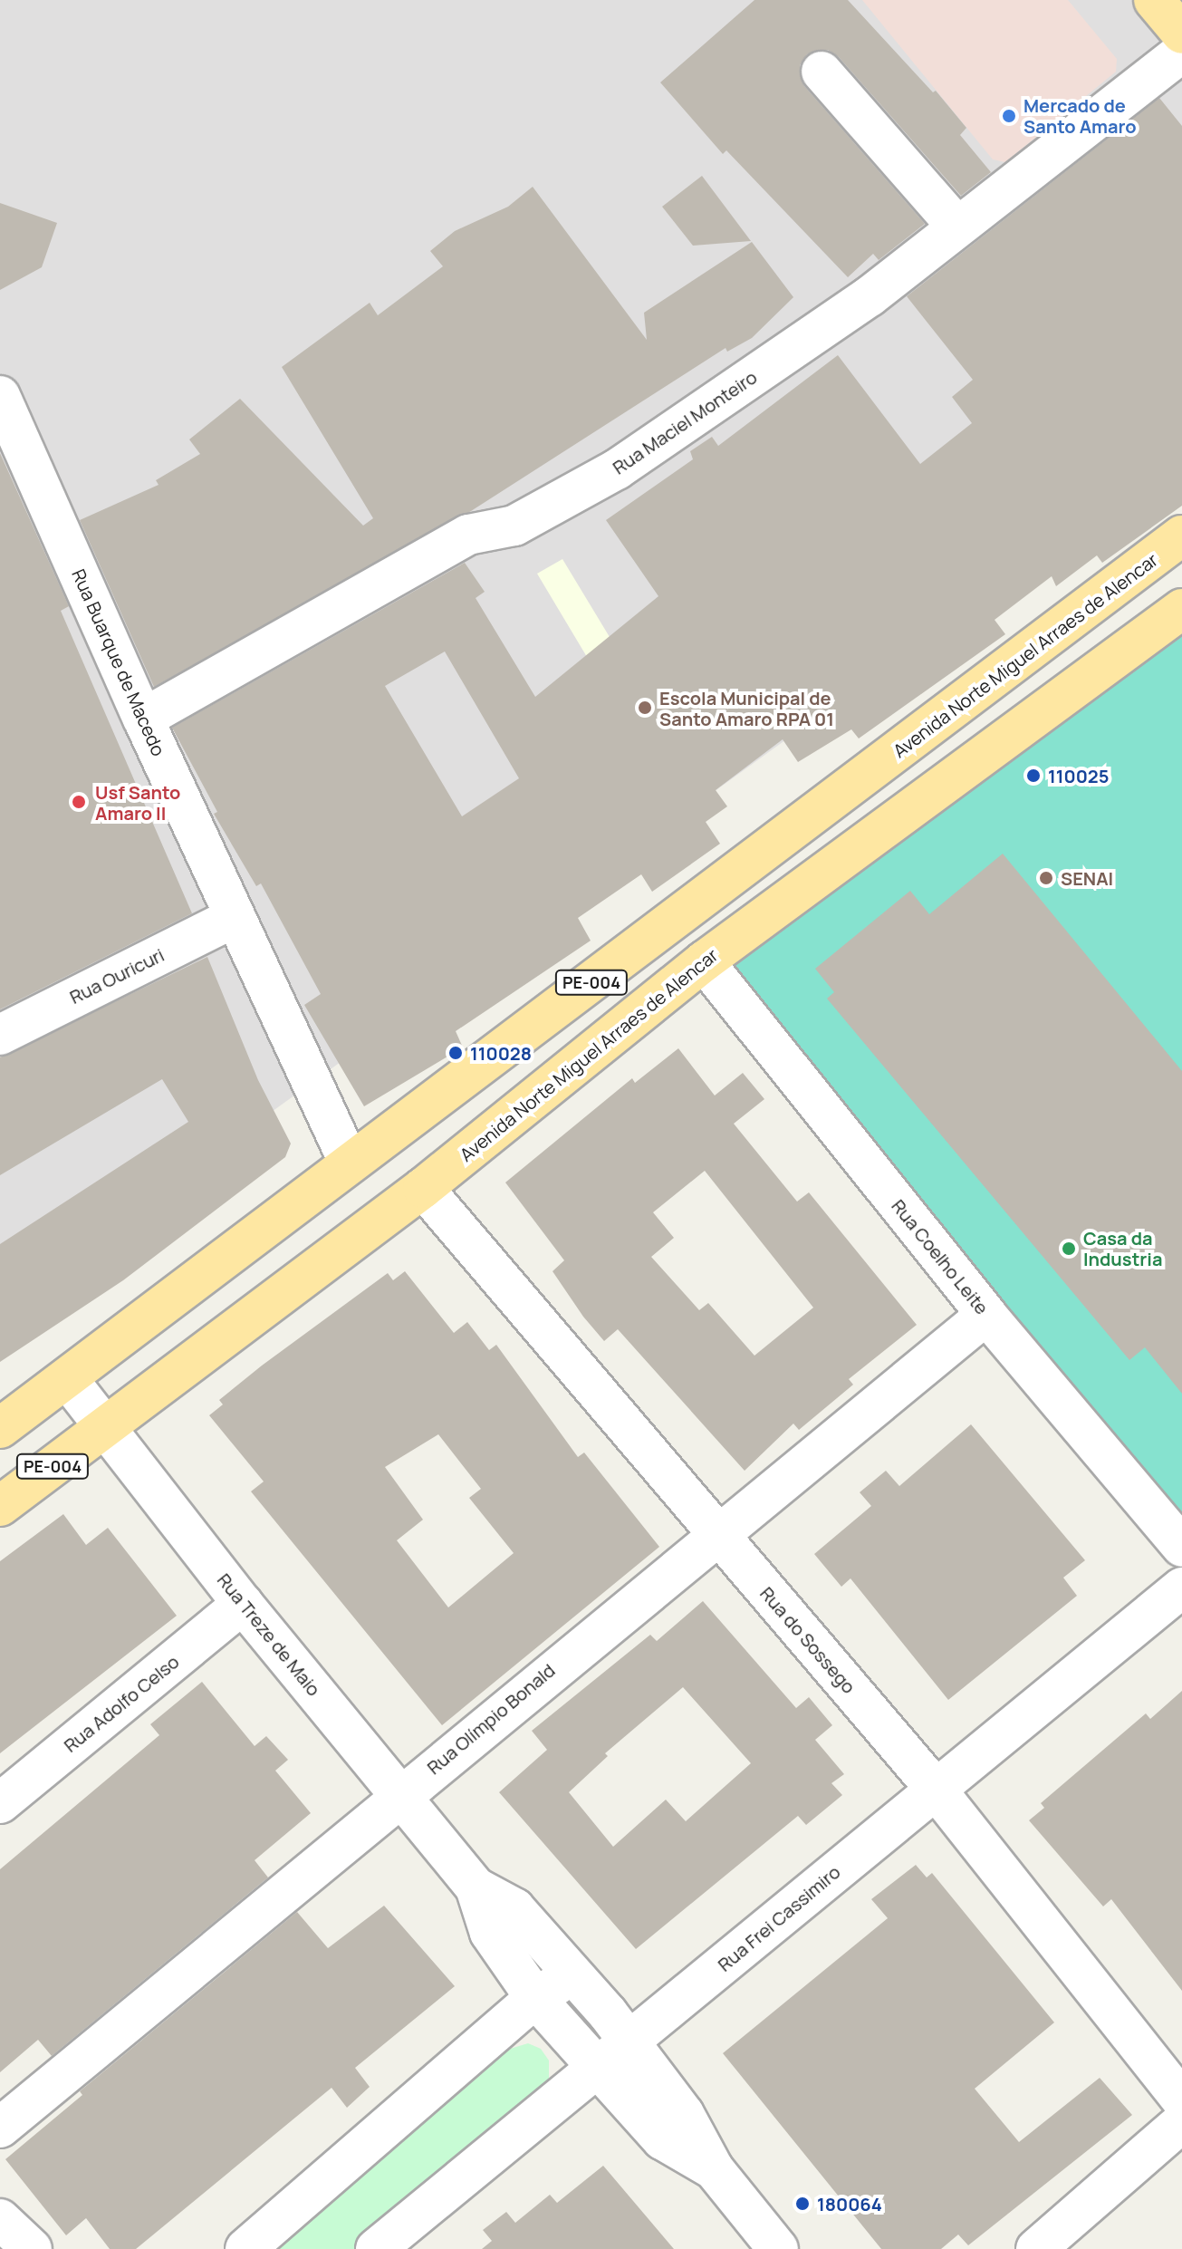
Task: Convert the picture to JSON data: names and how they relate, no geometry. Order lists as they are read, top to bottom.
{
  "streets": {
    "main road": ["Avenida Norte Miguel Arraes de Alencar", "PE-004"],
    "street": [
      "Rua Maciel Monteiro",
      "Rua Buarque de Macedo",
      "Rua Ouricuri",
      "Rua Coelho Leite",
      "Rua Treze de Maio",
      "Rua do Sossego",
      "Rua Adolfo Celso",
      "Rua Olímpio Bonald",
      "Rua Frei Cassimiro"
    ]
  },
  "crossings": [
    ["Rua Maciel Monteiro", "Rua Buarque de Macedo"],
    ["Avenida Norte Miguel Arraes de Alencar", "Rua Buarque de Macedo"],
    ["Avenida Norte Miguel Arraes de Alencar", "Rua Coelho Leite"],
    ["Avenida Norte Miguel Arraes de Alencar", "Rua Treze de Maio"],
    ["Avenida Norte Miguel Arraes de Alencar", "Rua do Sossego"],
    ["Rua Buarque de Macedo", "Rua Ouricuri"],
    ["Rua Coelho Leite", "Rua Olímpio Bonald"],
    ["Rua Treze de Maio", "Rua Adolfo Celso"],
    ["Rua Treze de Maio", "Rua Olímpio Bonald"],
    ["Rua Treze de Maio", "Rua Frei Cassimiro"],
    ["Rua do Sossego", "Rua Olímpio Bonald"],
    ["Rua do Sossego", "Rua Frei Cassimiro"]
  ],
  "places": [
    "Mercado de Santo Amaro",
    "Escola Municipal de Santo Amaro RPA 01",
    "110025",
    "Usf Santo Amaro II",
    "SENAI",
    "110028",
    "Casa da Industria",
    "180064"
  ]
}
